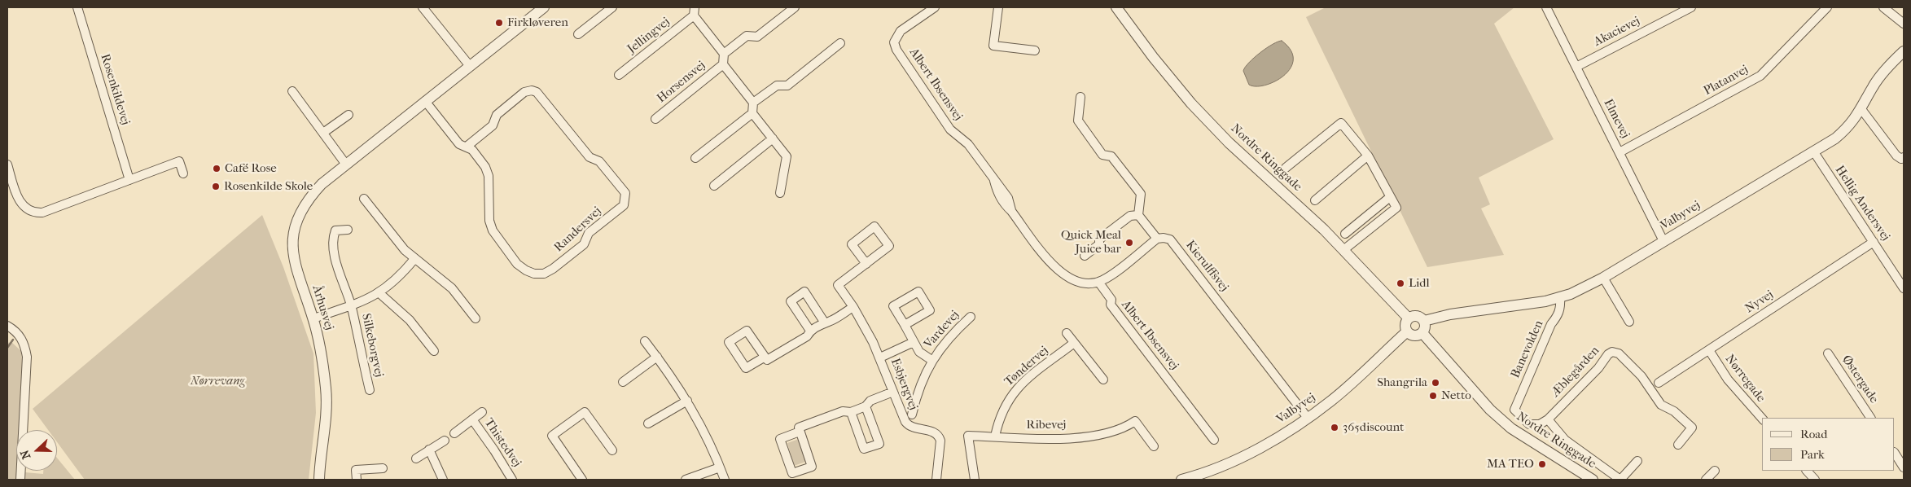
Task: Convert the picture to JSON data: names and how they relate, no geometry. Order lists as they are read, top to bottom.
{
  "streets": {
    "street": [
      "Akacievej",
      "Jellingvej",
      "Platanvej",
      "Horsensvej",
      "Albert Ibsensvej",
      "Rosenkildevej",
      "Elmevej",
      "Nordre Ringgade",
      "Hellig Andersvej",
      "Valbyvej",
      "Randersvej",
      "Kierulffsvej",
      "Nyvej",
      "Århusvej",
      "Vardevej",
      "Silkeborgvej",
      "Banevolden",
      "Tøndervej",
      "Æblegården",
      "Nørregade",
      "Østergade",
      "Esbjergvej",
      "Ribevej",
      "Thistedvej"
    ]
  },
  "crossings": [
    ["Akacievej", "Elmevej"],
    ["Platanvej", "Elmevej"],
    ["Elmevej", "Valbyvej"],
    ["Nordre Ringgade", "Valbyvej"],
    ["Hellig Andersvej", "Valbyvej"],
    ["Hellig Andersvej", "Nyvej"],
    ["Valbyvej", "Kierulffsvej"],
    ["Valbyvej", "Banevolden"],
    ["Randersvej", "Århusvej"],
    ["Nyvej", "Nørregade"],
    ["Århusvej", "Silkeborgvej"],
    ["Vardevej", "Esbjergvej"],
    ["Banevolden", "Æblegården"],
    ["Tøndervej", "Ribevej"]
  ],
  "parks": ["Nørrevang"],
  "places": [
    "Firkløveren",
    "Café Rose",
    "Rosenkilde Skole",
    "Quick Meal Juice bar",
    "Lidl",
    "Shangrila",
    "Netto",
    "365discount",
    "MA TEO"
  ],
  "legend": ["Road", "Park"],
  "north": "left"
}
